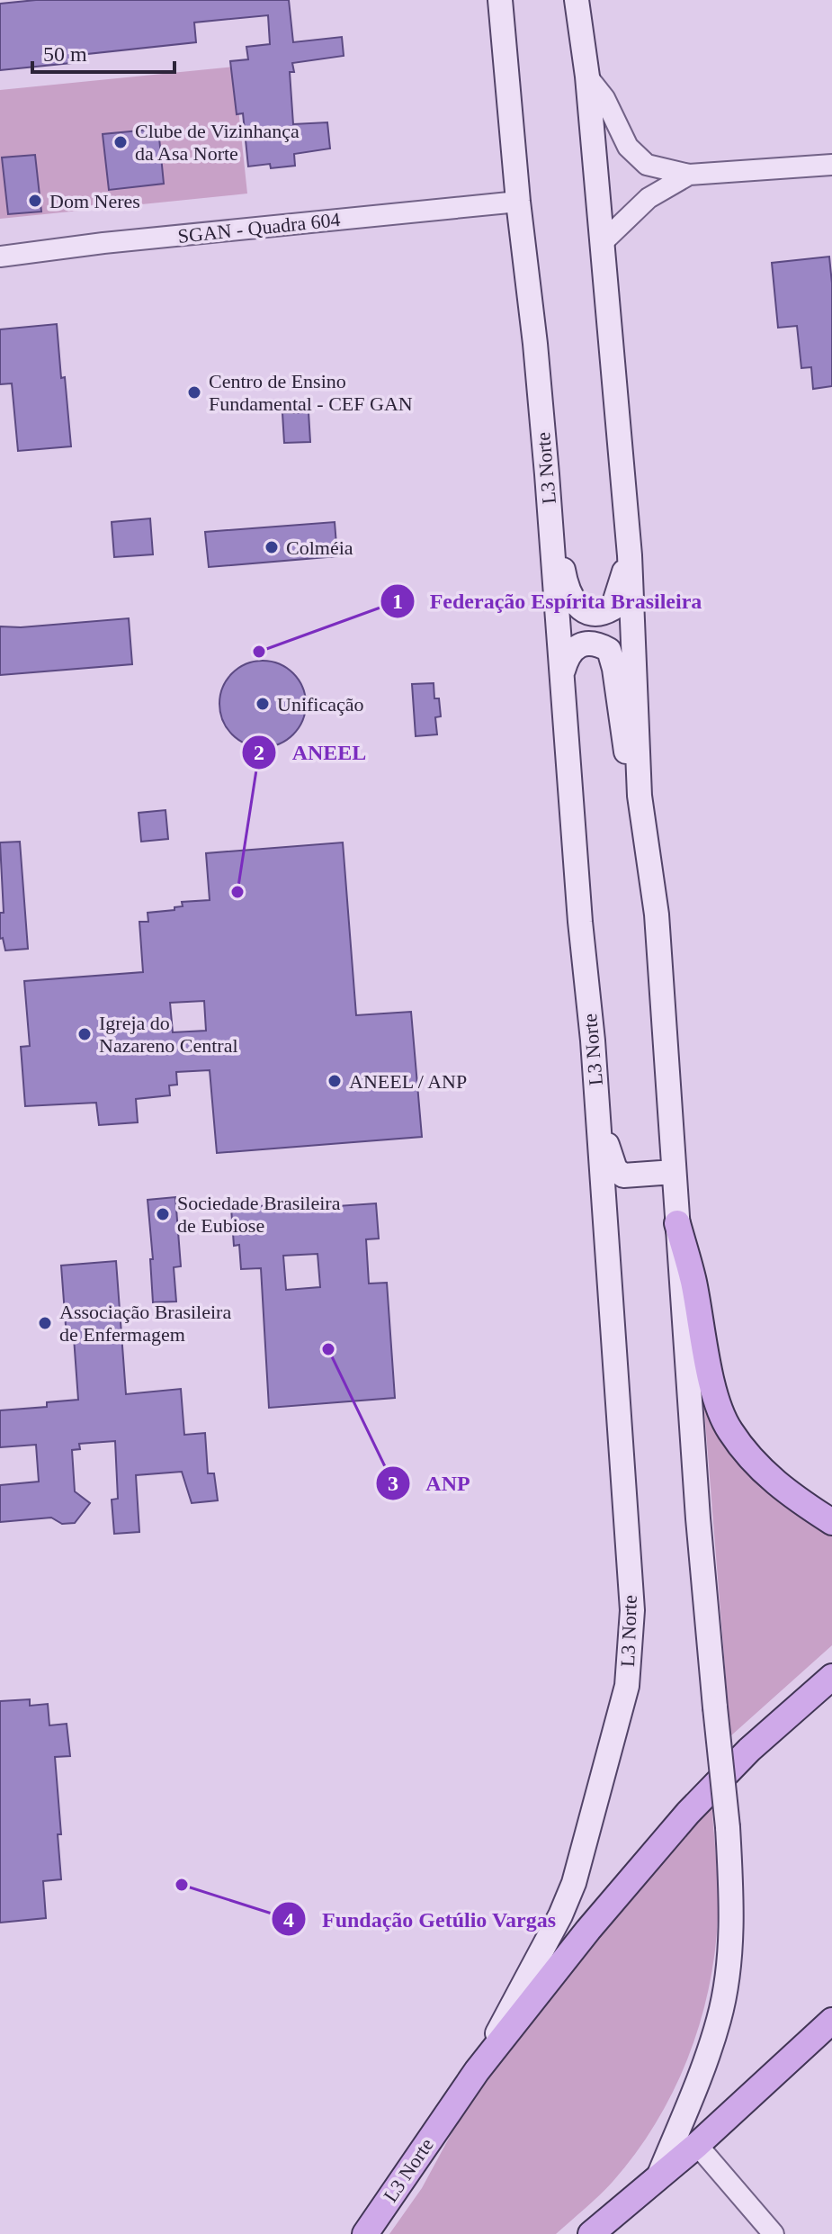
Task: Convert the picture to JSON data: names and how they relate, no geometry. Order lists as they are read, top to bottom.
{
  "streets": {
    "main road": ["L3 Norte"],
    "street": ["SGAN - Quadra 604"]
  },
  "crossings": [
    ["SGAN - Quadra 604", "L3 Norte"]
  ],
  "places": [
    "Clube de Vizinhança da Asa Norte",
    "Dom Neres",
    "Centro de Ensino Fundamental - CEF GAN",
    "Colméia",
    "Federação Espírita Brasileira",
    "Unificação",
    "ANEEL",
    "Igreja do Nazareno Central",
    "ANEEL / ANP",
    "Sociedade Brasileira de Eubiose",
    "Associação Brasileira de Enfermagem",
    "ANP",
    "Fundação Getúlio Vargas"
  ],
  "scale_bar": "50 m"
}
